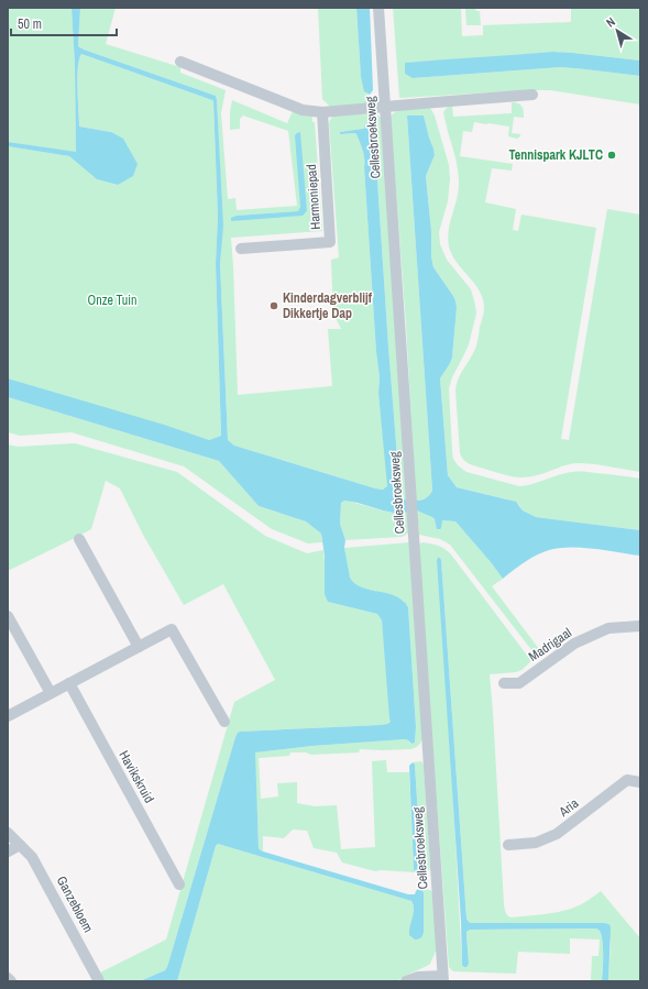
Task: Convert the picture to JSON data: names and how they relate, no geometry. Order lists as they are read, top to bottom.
{
  "streets": {
    "street": [
      "Cellesbroeksweg",
      "Harmoniepad",
      "Madrigaal",
      "Havikskruid",
      "Aria",
      "Ganzebloem"
    ]
  },
  "parks": ["Onze Tuin"],
  "places": ["Tennispark KJLTC", "Kinderdagverblijf Dikkertje Dap"],
  "scale_bar": "50 m",
  "north": "top left"
}
